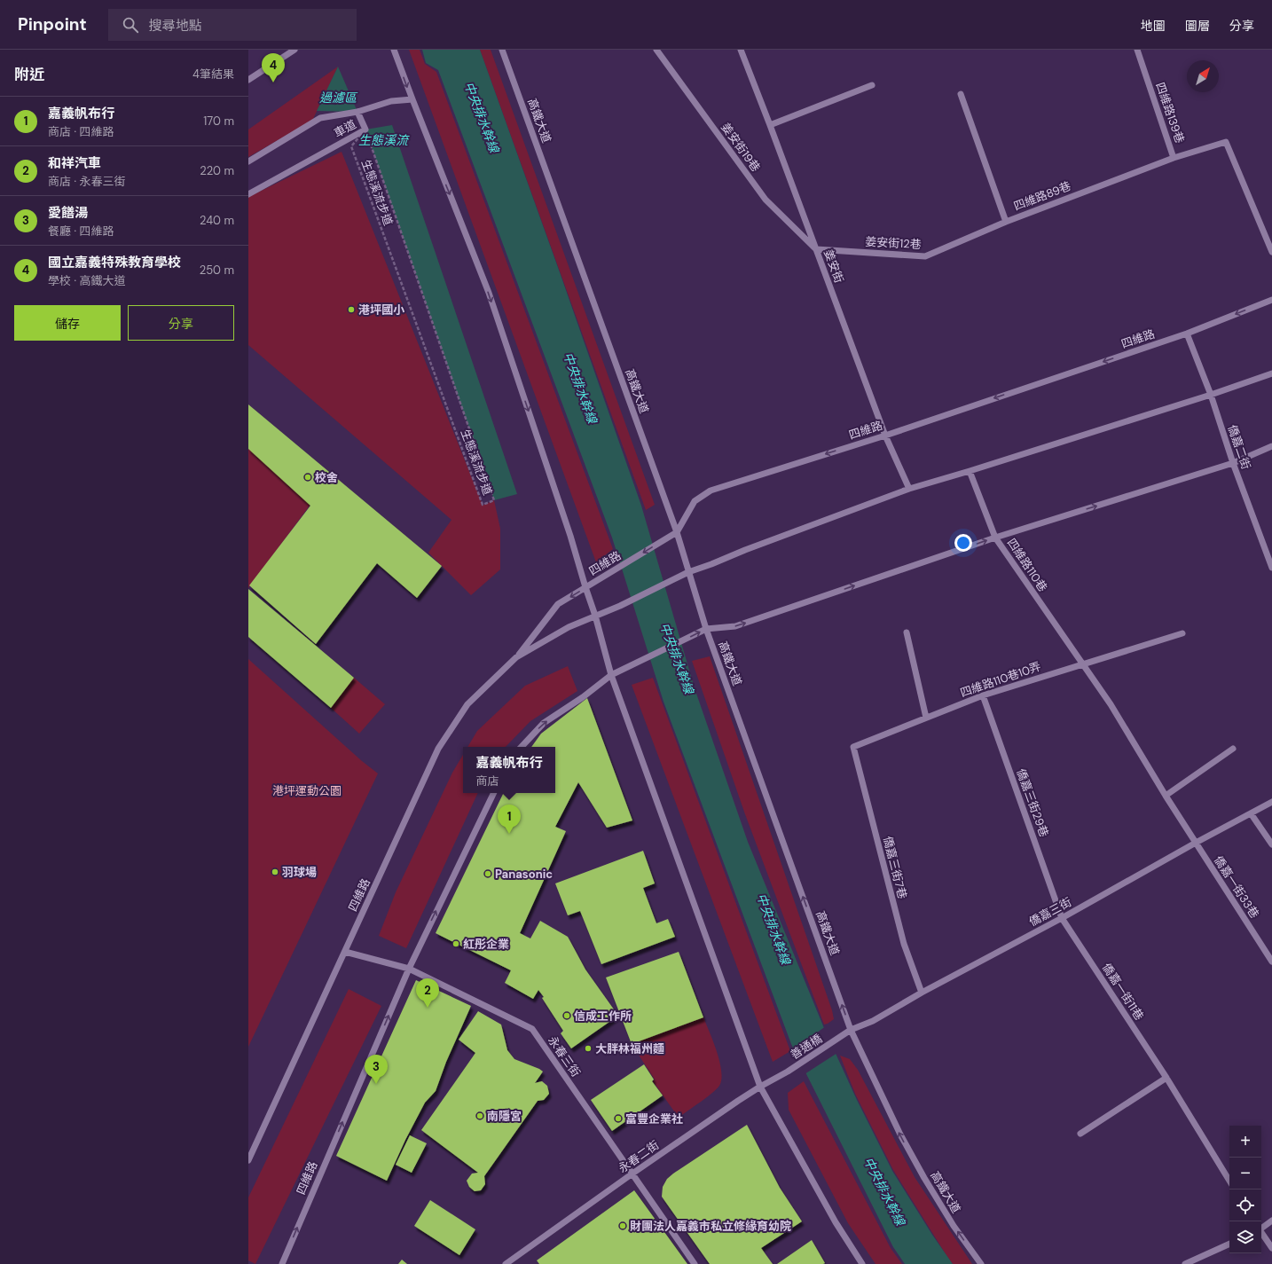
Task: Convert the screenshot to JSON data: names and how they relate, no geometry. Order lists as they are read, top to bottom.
{
  "streets": {
    "street": [
      "四維路139巷",
      "高鐵大道",
      "車道",
      "姜安街19巷",
      "四維路89巷",
      "姜安街12巷",
      "姜安街",
      "四維路",
      "僑嘉二街",
      "四維路110巷",
      "四維路110巷10弄",
      "僑嘉三街29巷",
      "僑嘉三街7巷",
      "僑嘉一街33巷",
      "僑嘉三街",
      "僑嘉一街11巷",
      "善通橋",
      "永春三街",
      "永春二街"
    ],
    "path": ["生態溪流步道"]
  },
  "crossings": [
    ["四維路139巷", "四維路89巷"],
    ["高鐵大道", "四維路"],
    ["高鐵大道", "僑嘉三街"],
    ["車道", "生態溪流步道"],
    ["姜安街19巷", "姜安街12巷"],
    ["姜安街19巷", "姜安街"],
    ["四維路89巷", "姜安街12巷"],
    ["姜安街12巷", "姜安街"],
    ["姜安街", "四維路"],
    ["四維路", "僑嘉二街"],
    ["四維路", "四維路110巷"],
    ["四維路", "永春三街"],
    ["四維路110巷", "四維路110巷10弄"],
    ["四維路110巷", "僑嘉一街33巷"],
    ["四維路110巷", "僑嘉三街"],
    ["四維路110巷10弄", "僑嘉三街29巷"],
    ["四維路110巷10弄", "僑嘉三街7巷"],
    ["僑嘉三街29巷", "僑嘉三街"],
    ["僑嘉三街29巷", "僑嘉一街11巷"],
    ["僑嘉三街7巷", "僑嘉三街"],
    ["僑嘉一街33巷", "僑嘉三街"],
    ["僑嘉三街", "僑嘉一街11巷"],
    ["僑嘉三街", "善通橋"],
    ["善通橋", "永春二街"],
    ["永春三街", "永春二街"]
  ],
  "one_way": ["高鐵大道"],
  "water": ["過濾區", "中央排水幹線", "生態溪流"],
  "parks": ["港坪運動公園"],
  "places": [
    "港坪國小",
    "校舍",
    "羽球場",
    "Panasonic",
    "紅彤企業",
    "信成工作所",
    "大胖林福州麵",
    "南隱宮",
    "富豐企業社",
    "財團法人嘉義市私立修緣育幼院"
  ],
  "north": "top right",
  "page": {
    "header": "Pinpoint",
    "search": "搜尋地點",
    "nav": ["地圖", "圖層", "分享"],
    "heading": ["附近", "4筆結果"],
    "pins": [
      "4",
      "1",
      "2",
      "3"
    ],
    "list": [
      {
        "mark": "1",
        "name": "嘉義帆布行",
        "note": "商店 · 四維路",
        "value": "170 m"
      },
      {
        "mark": "2",
        "name": "和祥汽車",
        "note": "商店 · 永春三街",
        "value": "220 m"
      },
      {
        "mark": "3",
        "name": "愛饍湯",
        "note": "餐廳 · 四維路",
        "value": "240 m"
      },
      {
        "mark": "4",
        "name": "國立嘉義特殊教育學校",
        "note": "學校 · 高鐵大道",
        "value": "250 m"
      }
    ],
    "buttons": ["儲存", "分享"],
    "popup": ["嘉義帆布行", "商店"],
    "map_buttons": ["+", "−"]
  }
}
